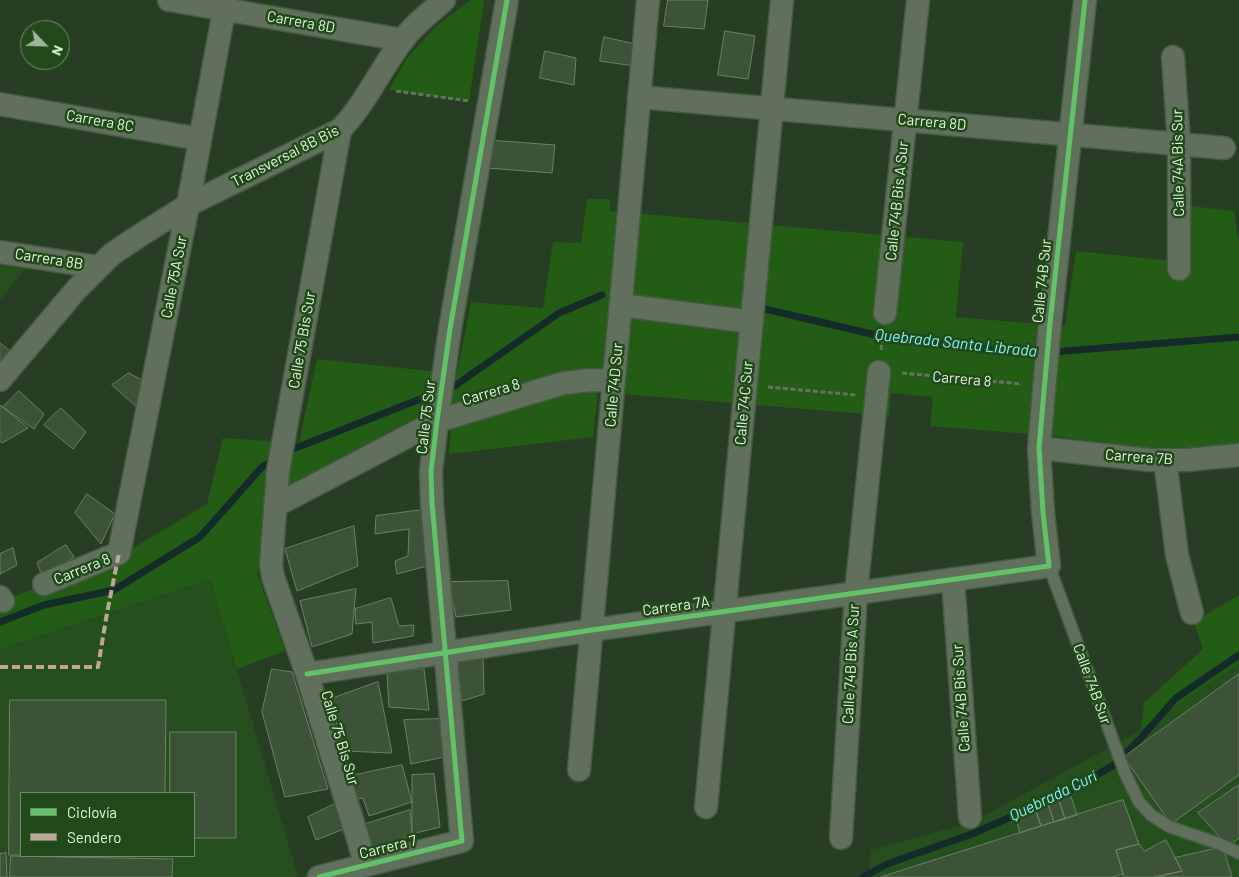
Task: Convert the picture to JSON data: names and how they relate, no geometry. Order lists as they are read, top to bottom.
{
  "streets": {
    "street": [
      "Carrera 8D",
      "Carrera 8C",
      "Transversal 8B Bis",
      "Calle 74A Bis Sur",
      "Calle 74B Bis A Sur",
      "Carrera 8B",
      "Calle 75A Sur",
      "Calle 74B Sur",
      "Calle 75 Bis Sur",
      "Carrera 8",
      "Calle 74D Sur",
      "Calle 74C Sur",
      "Calle 75 Sur",
      "Carrera 7B",
      "Carrera 7A",
      "Calle 74B Bis Sur",
      "Carrera 7"
    ]
  },
  "crossings": [
    ["Carrera 8D", "Transversal 8B Bis"],
    ["Carrera 8D", "Calle 74A Bis Sur"],
    ["Carrera 8D", "Calle 74B Bis A Sur"],
    ["Carrera 8D", "Calle 75A Sur"],
    ["Carrera 8D", "Calle 74B Sur"],
    ["Carrera 8D", "Calle 74D Sur"],
    ["Carrera 8D", "Calle 74C Sur"],
    ["Carrera 8C", "Calle 75A Sur"],
    ["Transversal 8B Bis", "Carrera 8B"],
    ["Transversal 8B Bis", "Calle 75A Sur"],
    ["Transversal 8B Bis", "Calle 75 Bis Sur"],
    ["Calle 74B Bis A Sur", "Carrera 8"],
    ["Calle 74B Bis A Sur", "Carrera 7A"],
    ["Calle 75A Sur", "Carrera 8"],
    ["Calle 74B Sur", "Carrera 8"],
    ["Calle 74B Sur", "Carrera 7B"],
    ["Calle 74B Sur", "Carrera 7A"],
    ["Calle 75 Bis Sur", "Carrera 8"],
    ["Calle 75 Bis Sur", "Carrera 7A"],
    ["Calle 75 Bis Sur", "Carrera 7"],
    ["Carrera 8", "Calle 74D Sur"],
    ["Carrera 8", "Calle 75 Sur"],
    ["Calle 74D Sur", "Carrera 7A"],
    ["Calle 74C Sur", "Carrera 7A"],
    ["Calle 75 Sur", "Carrera 7A"],
    ["Calle 75 Sur", "Carrera 7"],
    ["Carrera 7A", "Calle 74B Bis Sur"]
  ],
  "water": ["Quebrada Santa Librada", "Quebrada Curí"],
  "legend": ["Ciclovía", "Sendero"],
  "north": "bottom right"
}
